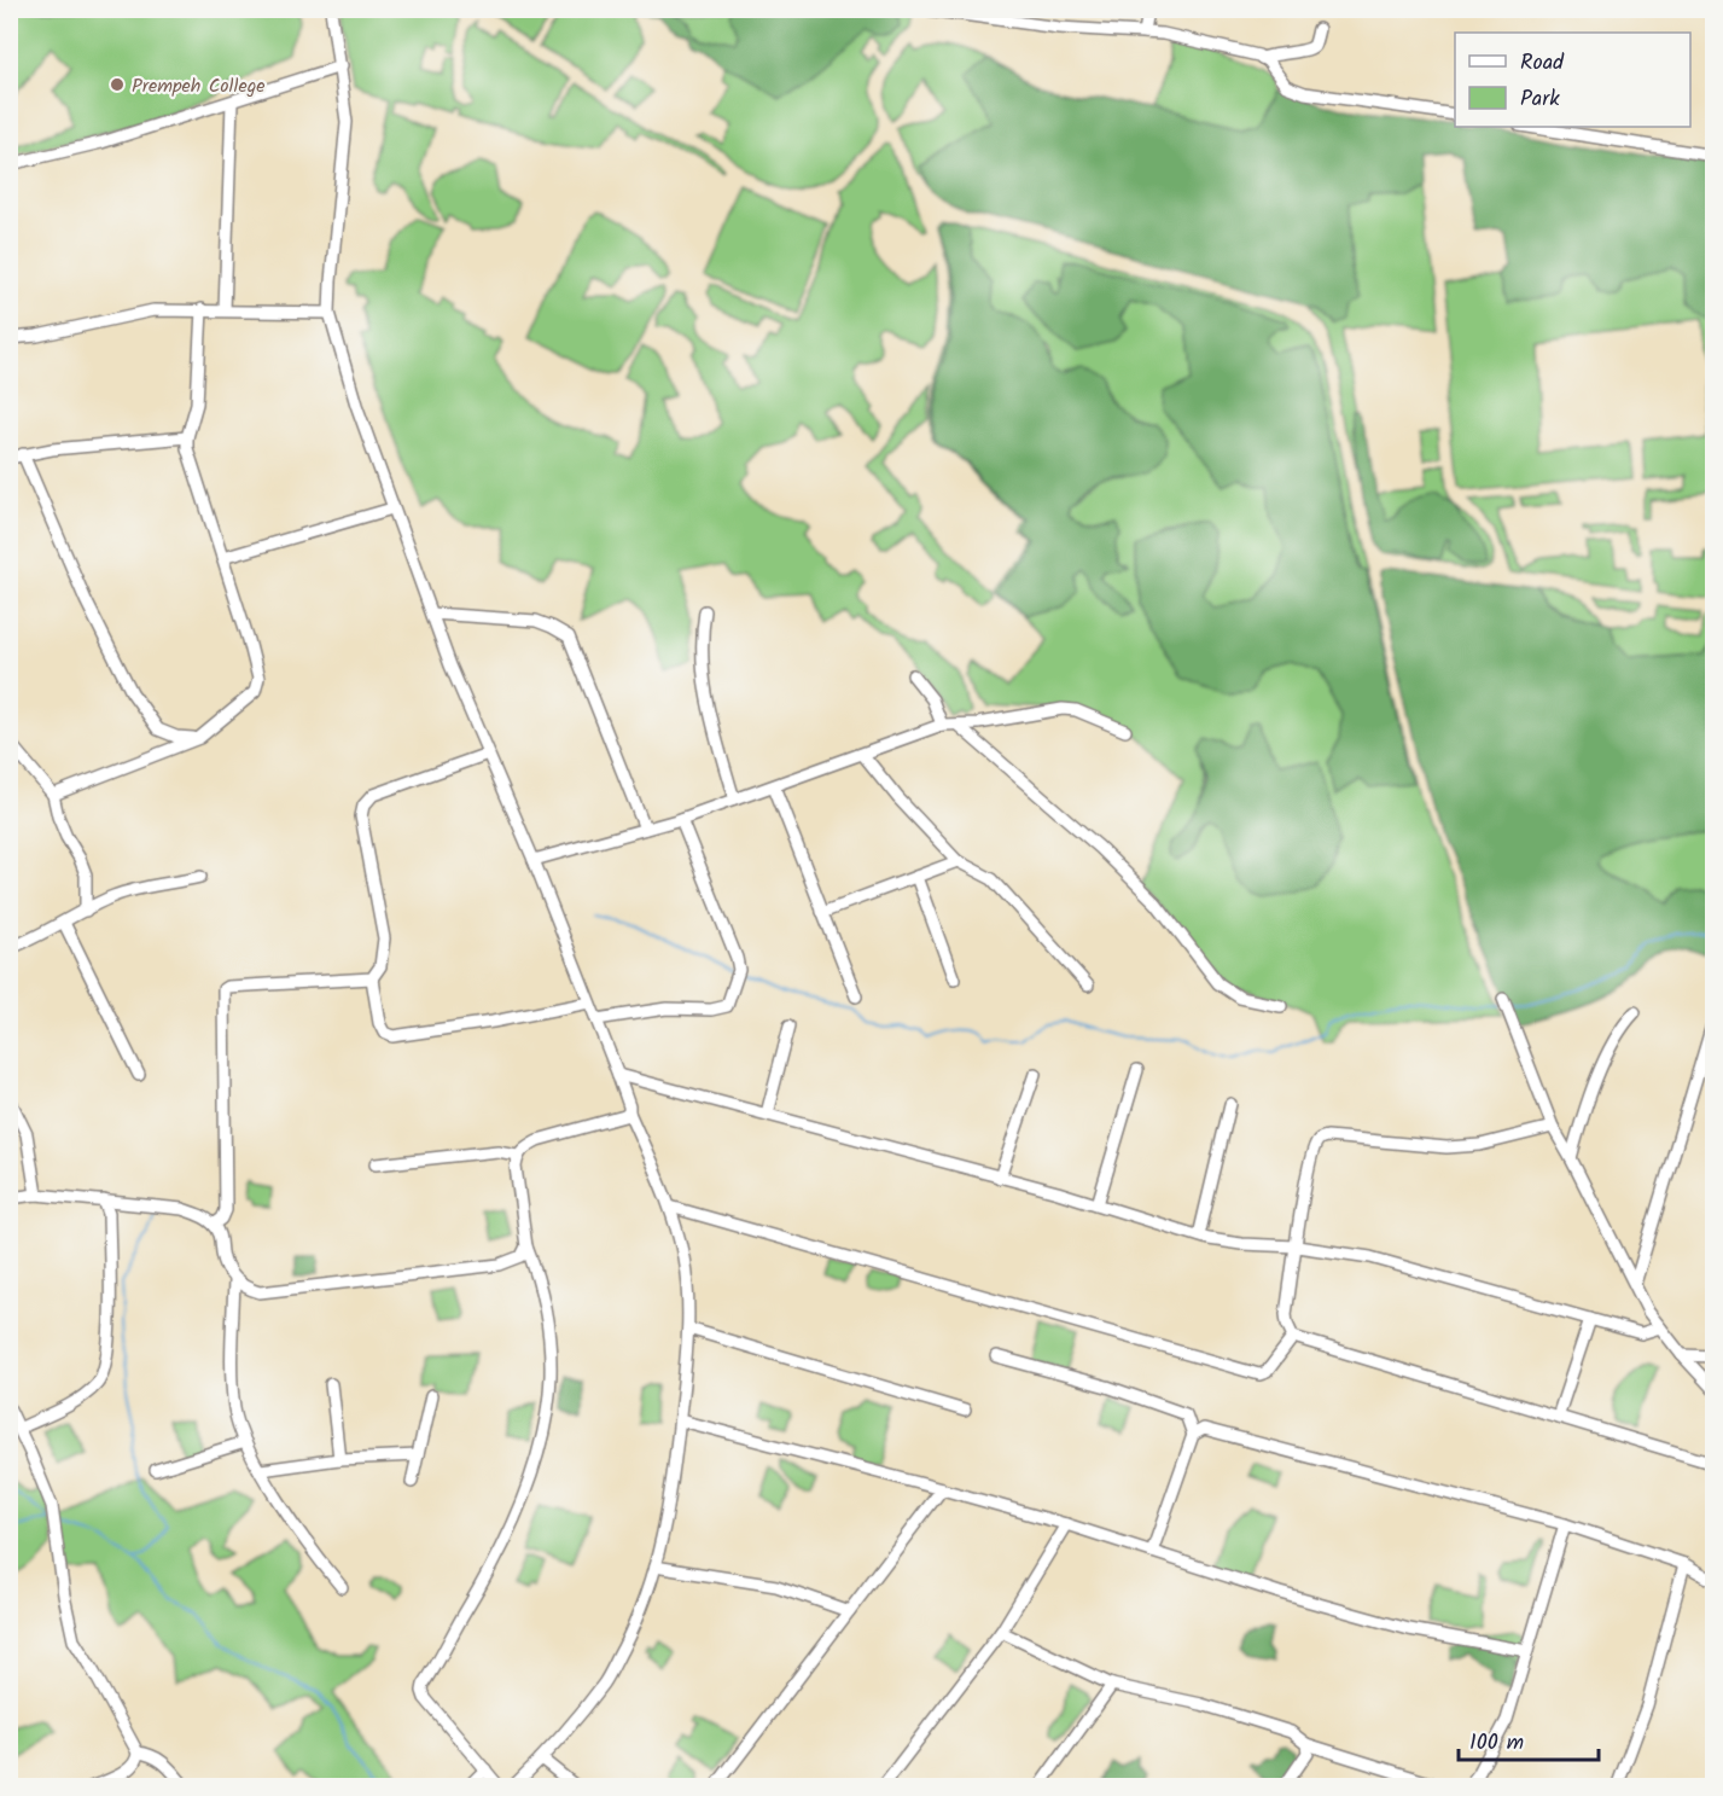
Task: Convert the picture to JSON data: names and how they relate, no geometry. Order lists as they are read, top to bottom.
{
  "places": ["Prempeh College"],
  "legend": ["Road", "Park"],
  "scale_bar": "100 m"
}
